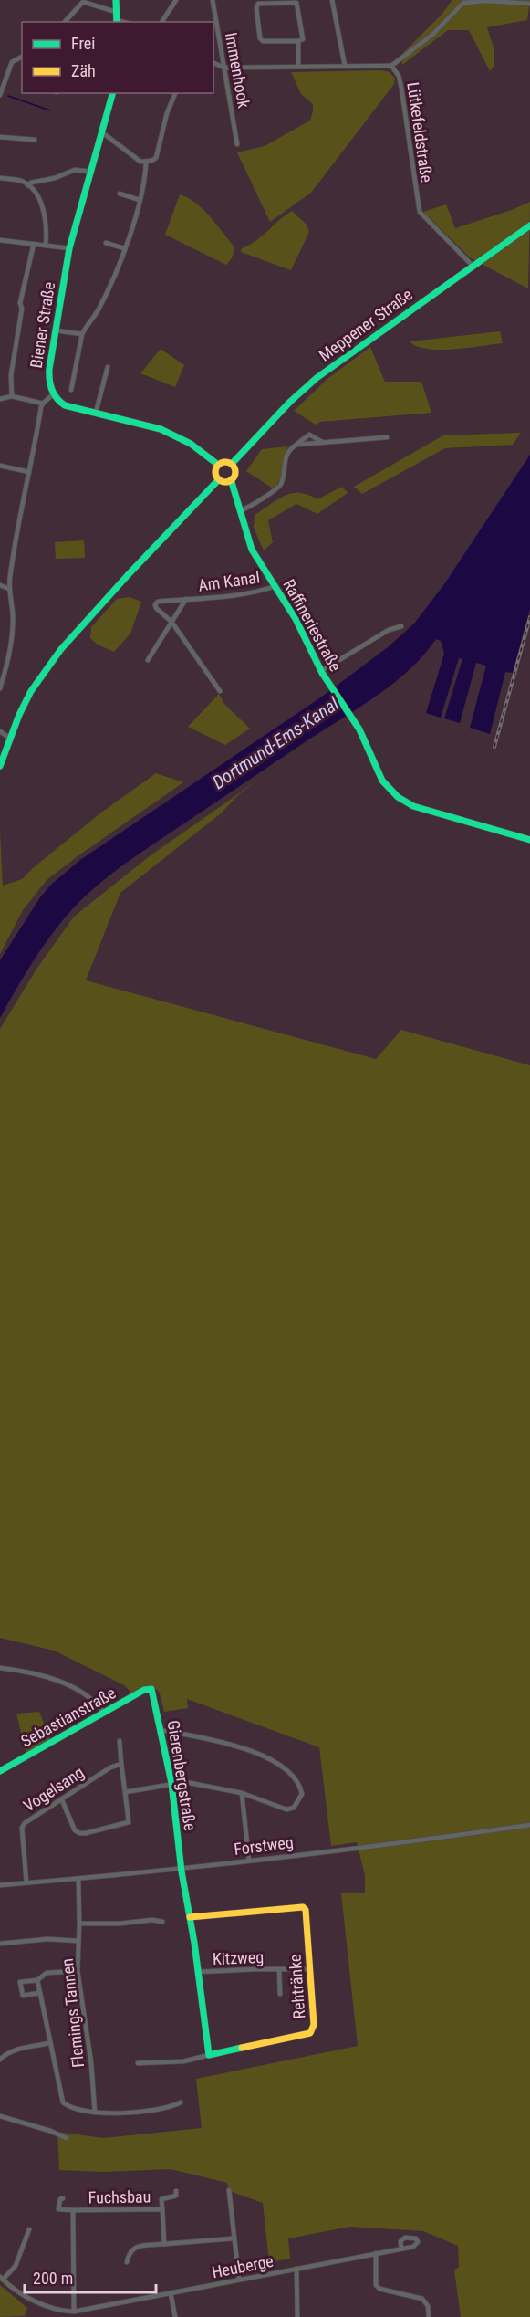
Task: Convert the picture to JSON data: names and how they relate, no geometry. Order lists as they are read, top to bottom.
{
  "streets": {
    "street": [
      "Immenhook",
      "Lütkefeldstraße",
      "Biener Straße",
      "Meppener Straße",
      "Am Kanal",
      "Raffineriestraße",
      "Sebastianstraße",
      "Gierenbergstraße",
      "Vogelsang",
      "Forstweg",
      "Kitzweg",
      "Rehtränke",
      "Flemings Tannen",
      "Fuchsbau",
      "Heuberge"
    ]
  },
  "crossings": [
    ["Immenhook", "Lütkefeldstraße"],
    ["Lütkefeldstraße", "Meppener Straße"],
    ["Meppener Straße", "Raffineriestraße"],
    ["Am Kanal", "Raffineriestraße"],
    ["Sebastianstraße", "Gierenbergstraße"],
    ["Gierenbergstraße", "Forstweg"],
    ["Vogelsang", "Forstweg"],
    ["Forstweg", "Flemings Tannen"],
    ["Kitzweg", "Rehtränke"],
    ["Fuchsbau", "Heuberge"]
  ],
  "water": ["Dortmund-Ems-Kanal"],
  "legend": ["Frei", "Zäh"],
  "scale_bar": "200 m"
}
